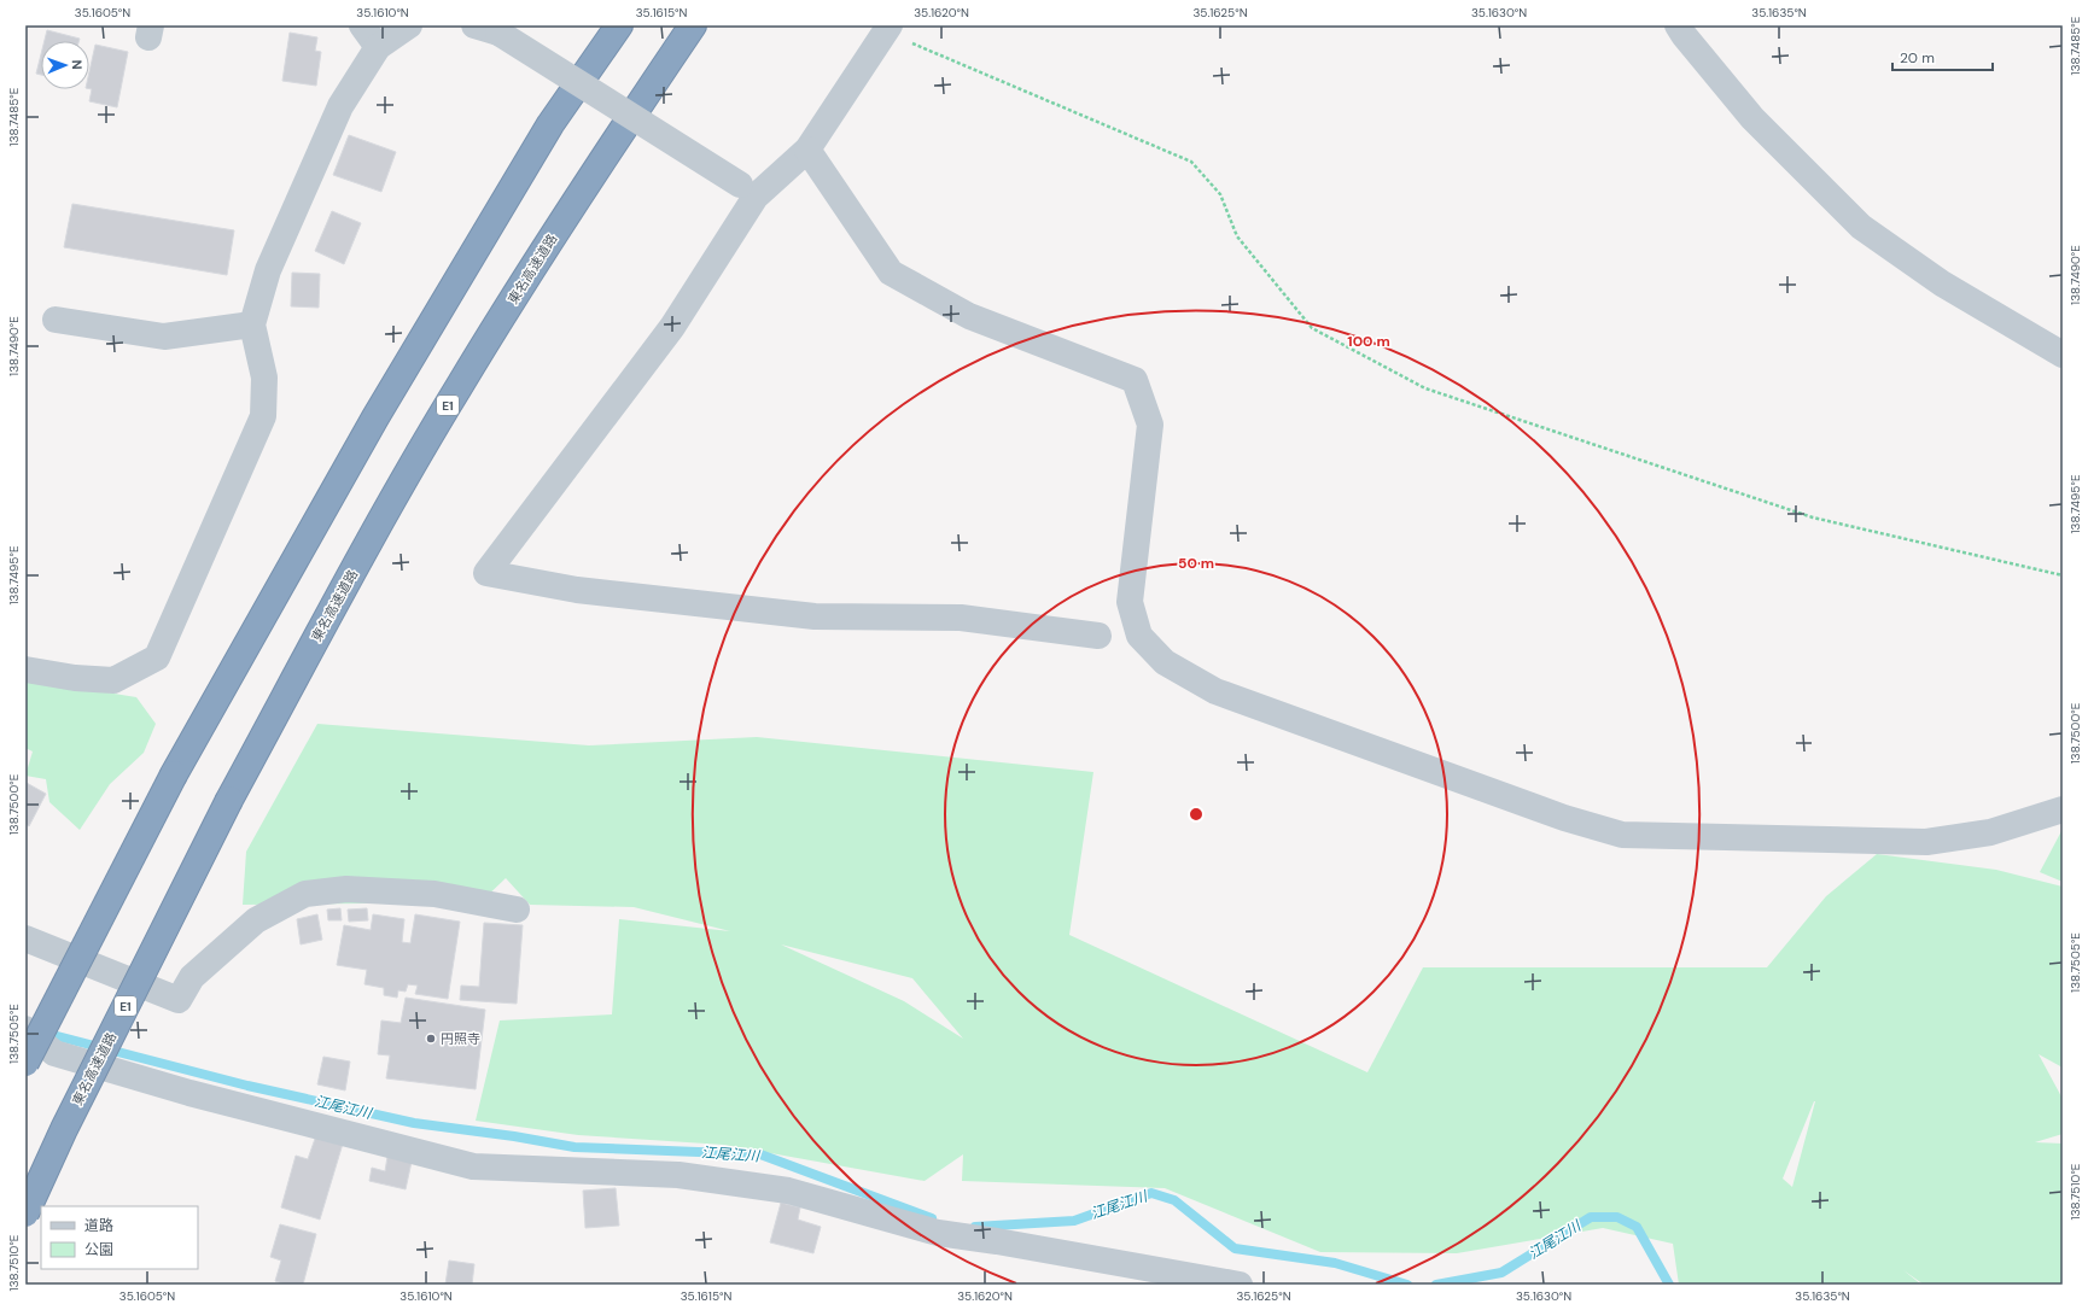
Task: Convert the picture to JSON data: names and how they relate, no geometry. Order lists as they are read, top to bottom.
{
  "streets": {
    "highway": ["東名高速道路", "E1"]
  },
  "water": ["江尾江川"],
  "places": ["円照寺"],
  "legend": ["道路", "公園"],
  "scale_bar": "20 m",
  "north": "right",
  "coordinates": [
    "35.1605°N",
    "35.1610°N",
    "35.1615°N",
    "35.1620°N",
    "35.1625°N",
    "35.1630°N",
    "35.1635°N",
    "138.7485°E",
    "138.7490°E",
    "138.7495°E",
    "138.7500°E",
    "138.7505°E",
    "138.7510°E"
  ],
  "rings": ["100 m", "50 m"]
}
